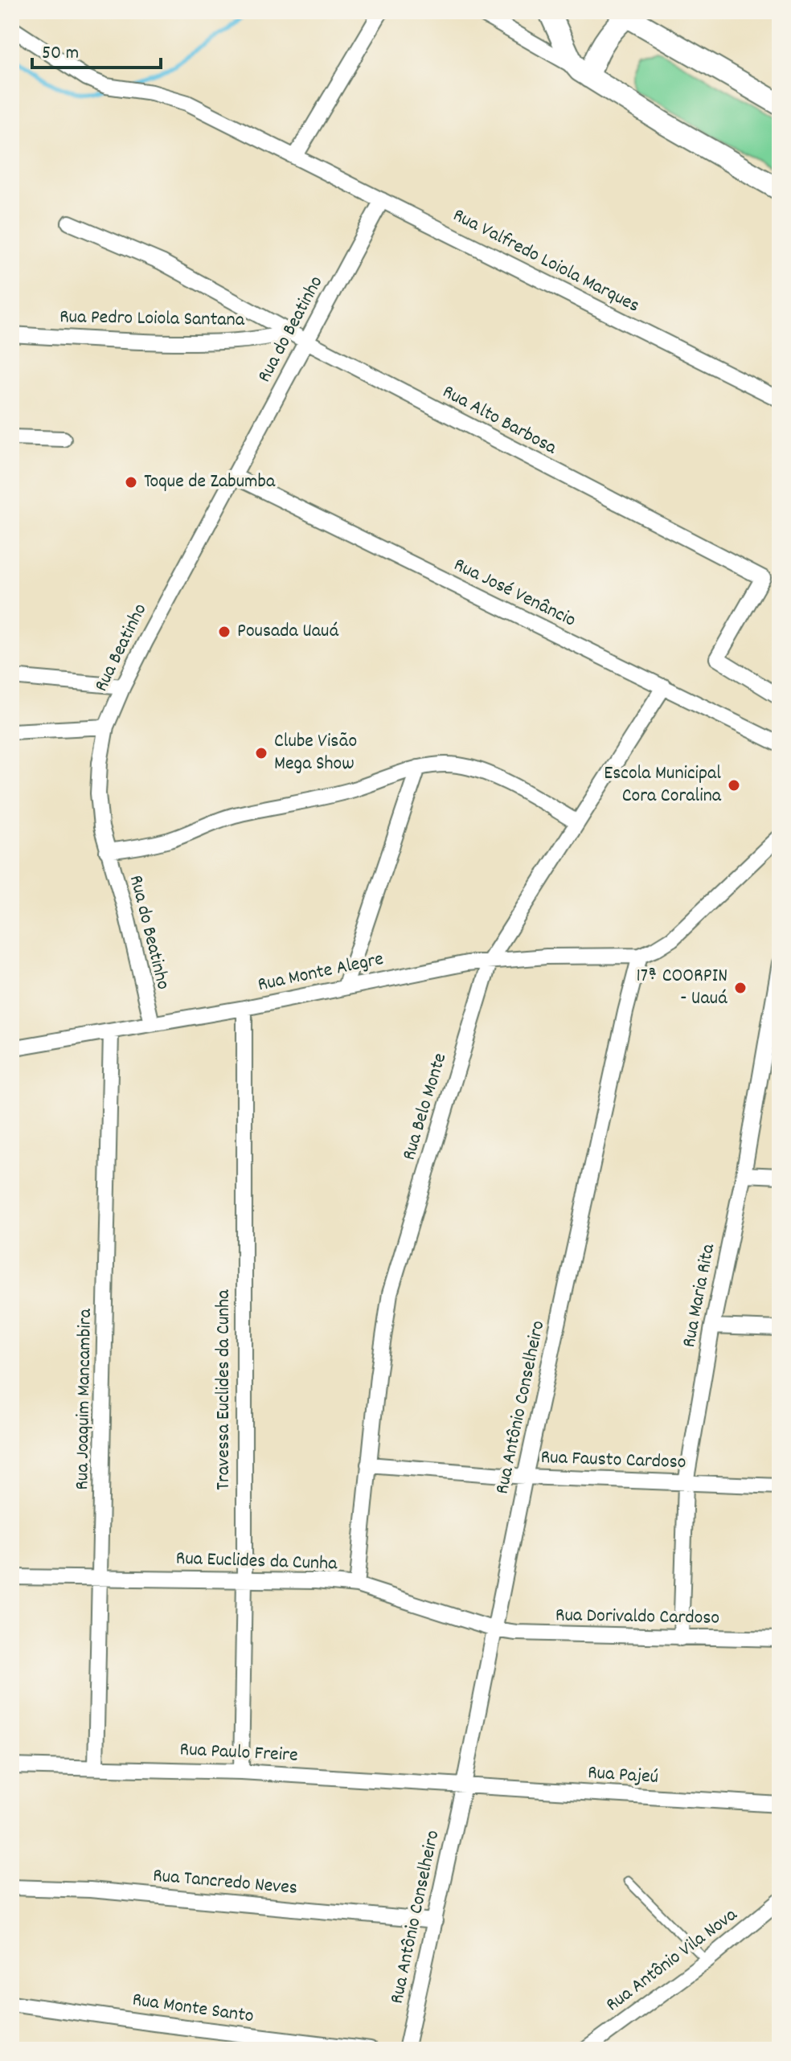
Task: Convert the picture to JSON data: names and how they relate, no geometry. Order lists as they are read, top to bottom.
{
  "streets": {
    "street": [
      "Rua Valfredo Loiola Marques",
      "Rua Pedro Loiola Santana",
      "Rua do Beatinho",
      "Rua Alto Barbosa",
      "Rua José Venâncio",
      "Rua Beatinho",
      "Rua Monte Alegre",
      "Rua Belo Monte",
      "Rua Maria Rita",
      "Travessa Euclides da Cunha",
      "Rua Joaquim Mancambira",
      "Rua Antônio Conselheiro",
      "Rua Fausto Cardoso",
      "Rua Euclides da Cunha",
      "Rua Dorivaldo Cardoso",
      "Rua Paulo Freire",
      "Rua Pajeú",
      "Rua Tancredo Neves",
      "Rua Antônio Vila Nova",
      "Rua Monte Santo"
    ]
  },
  "crossings": [
    ["Rua Valfredo Loiola Marques", "Rua do Beatinho"],
    ["Rua Pedro Loiola Santana", "Rua Alto Barbosa"],
    ["Rua do Beatinho", "Rua Alto Barbosa"],
    ["Rua do Beatinho", "Rua José Venâncio"],
    ["Rua do Beatinho", "Rua Beatinho"],
    ["Rua do Beatinho", "Rua Monte Alegre"],
    ["Rua José Venâncio", "Rua Beatinho"],
    ["Rua José Venâncio", "Rua Belo Monte"],
    ["Rua Monte Alegre", "Rua Belo Monte"],
    ["Rua Monte Alegre", "Travessa Euclides da Cunha"],
    ["Rua Monte Alegre", "Rua Joaquim Mancambira"],
    ["Rua Monte Alegre", "Rua Antônio Conselheiro"],
    ["Rua Belo Monte", "Rua Fausto Cardoso"],
    ["Rua Belo Monte", "Rua Euclides da Cunha"],
    ["Rua Maria Rita", "Rua Fausto Cardoso"],
    ["Rua Maria Rita", "Rua Dorivaldo Cardoso"],
    ["Travessa Euclides da Cunha", "Rua Euclides da Cunha"],
    ["Travessa Euclides da Cunha", "Rua Paulo Freire"],
    ["Rua Joaquim Mancambira", "Rua Euclides da Cunha"],
    ["Rua Joaquim Mancambira", "Rua Paulo Freire"],
    ["Rua Antônio Conselheiro", "Rua Fausto Cardoso"],
    ["Rua Antônio Conselheiro", "Rua Euclides da Cunha"],
    ["Rua Antônio Conselheiro", "Rua Dorivaldo Cardoso"],
    ["Rua Antônio Conselheiro", "Rua Paulo Freire"],
    ["Rua Antônio Conselheiro", "Rua Pajeú"],
    ["Rua Antônio Conselheiro", "Rua Tancredo Neves"],
    ["Rua Euclides da Cunha", "Rua Dorivaldo Cardoso"],
    ["Rua Paulo Freire", "Rua Pajeú"]
  ],
  "places": [
    "Toque de Zabumba",
    "Pousada Uauá",
    "Clube Visão Mega Show",
    "Escola Municipal Cora Coralina",
    "17ª COORPIN - Uauá"
  ],
  "scale_bar": "50 m"
}
